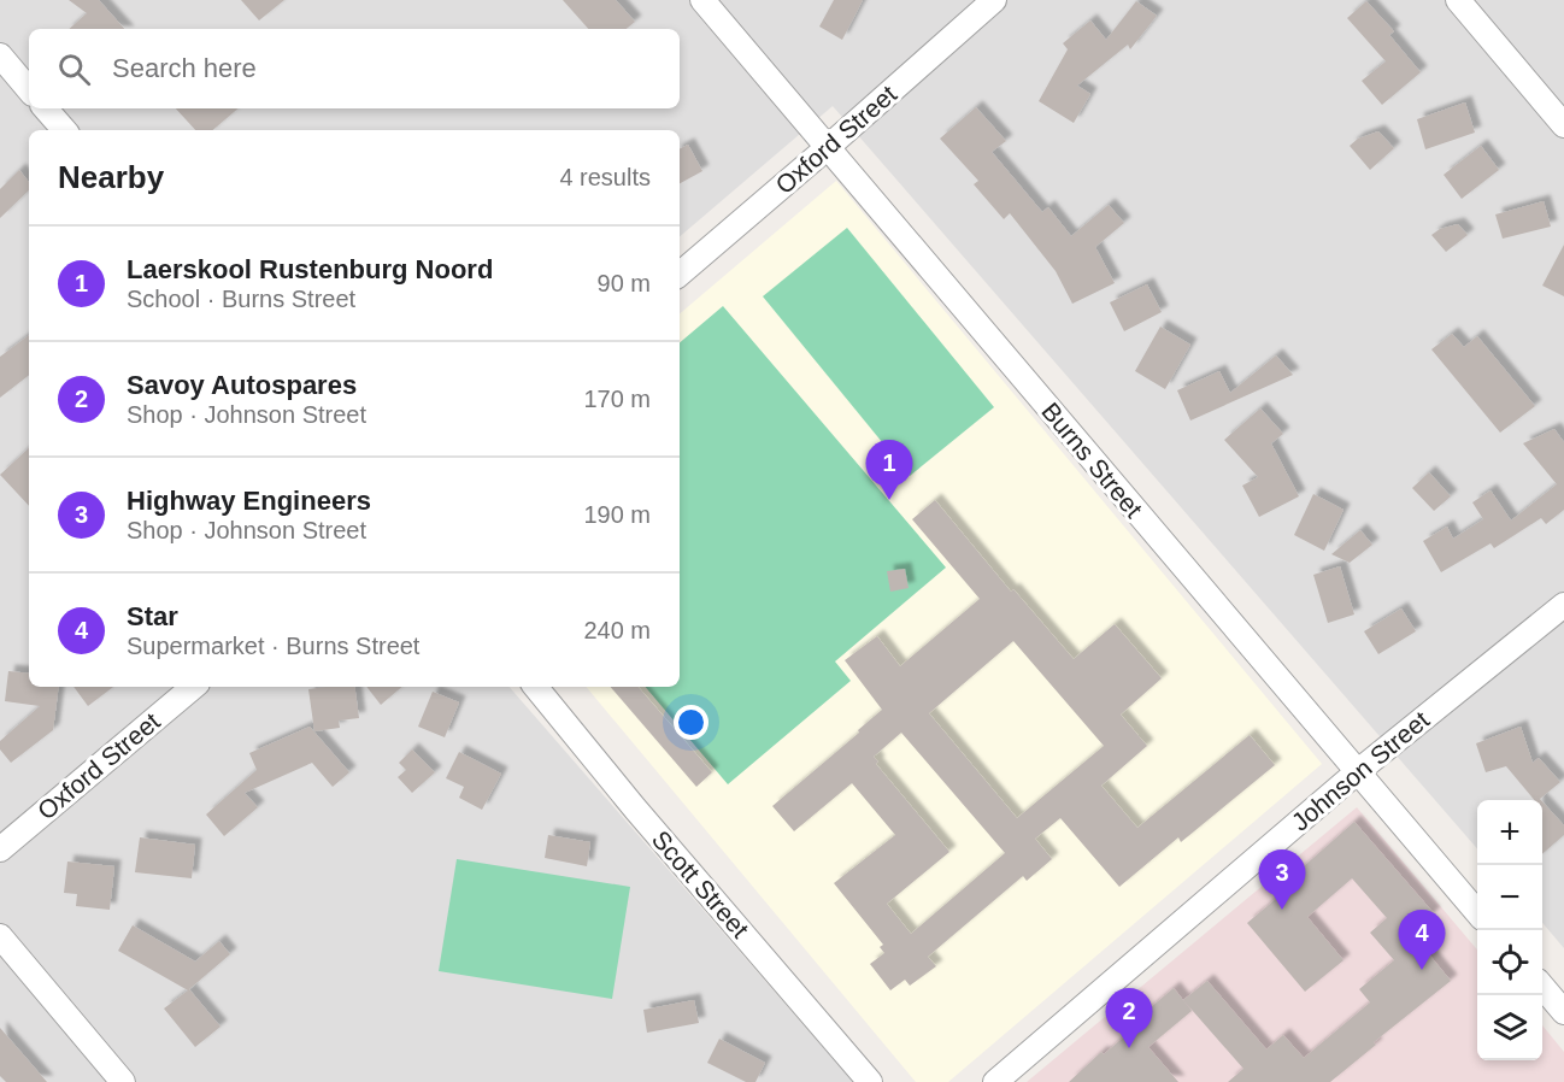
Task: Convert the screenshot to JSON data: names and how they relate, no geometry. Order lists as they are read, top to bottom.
{
  "streets": {
    "street": [
      "Oxford Street",
      "Burns Street",
      "Johnson Street",
      "Scott Street"
    ]
  },
  "crossings": [
    ["Oxford Street", "Burns Street"],
    ["Burns Street", "Johnson Street"]
  ],
  "page": {
    "search": "Search here",
    "heading": ["Nearby", "4 results"],
    "list": [
      {
        "mark": "1",
        "name": "Laerskool Rustenburg Noord",
        "note": "School · Burns Street",
        "value": "90 m"
      },
      {
        "mark": "2",
        "name": "Savoy Autospares",
        "note": "Shop · Johnson Street",
        "value": "170 m"
      },
      {
        "mark": "3",
        "name": "Highway Engineers",
        "note": "Shop · Johnson Street",
        "value": "190 m"
      },
      {
        "mark": "4",
        "name": "Star",
        "note": "Supermarket · Burns Street",
        "value": "240 m"
      }
    ],
    "pins": [
      "1",
      "3",
      "4",
      "2"
    ],
    "map_buttons": ["+", "−"]
  }
}
